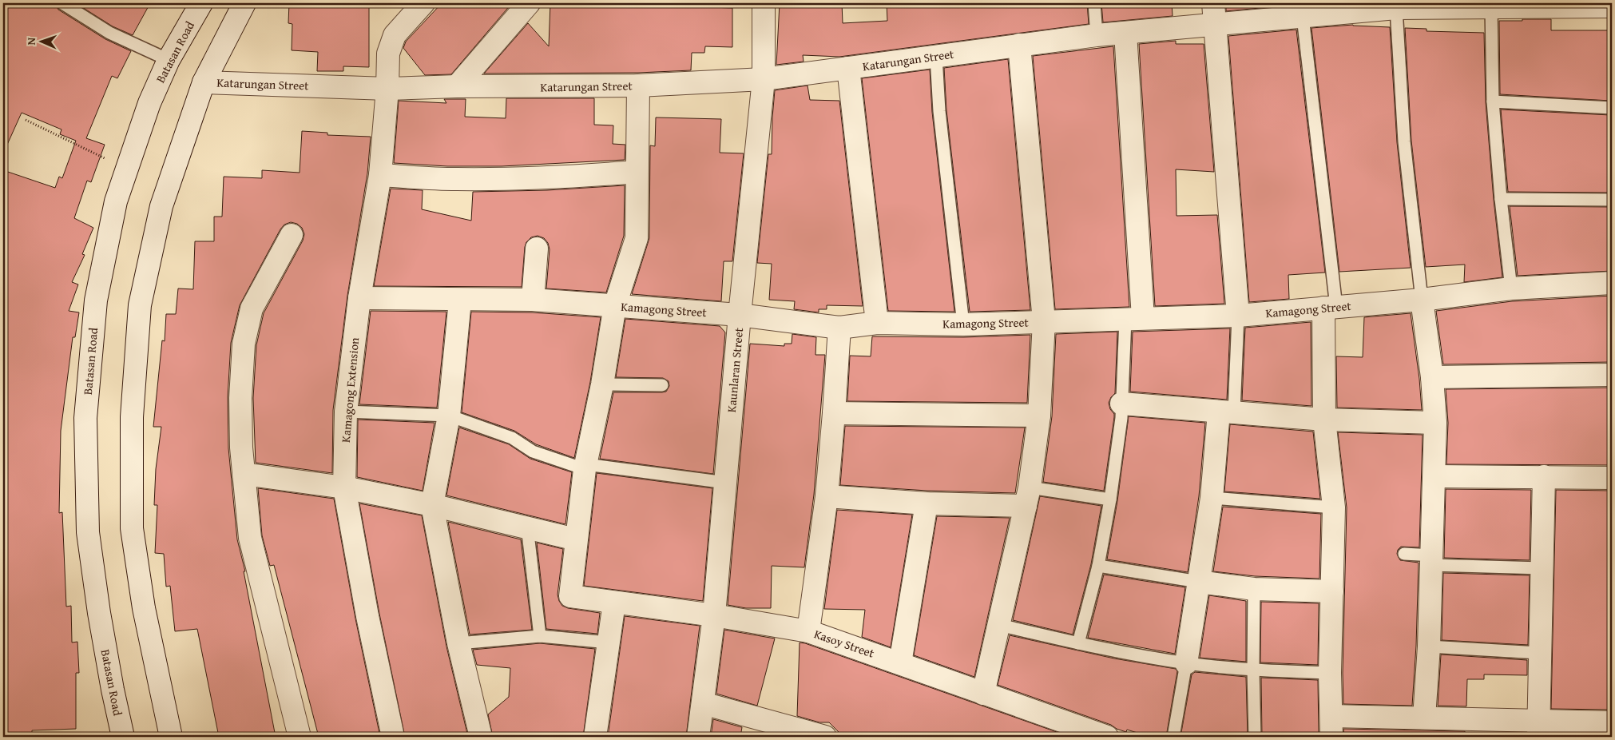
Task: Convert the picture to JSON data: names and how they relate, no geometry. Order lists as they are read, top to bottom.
{
  "streets": {
    "street": [
      "Batasan Road",
      "Katarungan Street",
      "Kamagong Street",
      "Kaunlaran Street",
      "Kamagong Extension",
      "Kasoy Street"
    ]
  },
  "crossings": [
    ["Katarungan Street", "Kaunlaran Street"],
    ["Katarungan Street", "Kamagong Extension"],
    ["Kamagong Street", "Kaunlaran Street"],
    ["Kamagong Street", "Kamagong Extension"],
    ["Kaunlaran Street", "Kasoy Street"]
  ],
  "north": "left"
}
